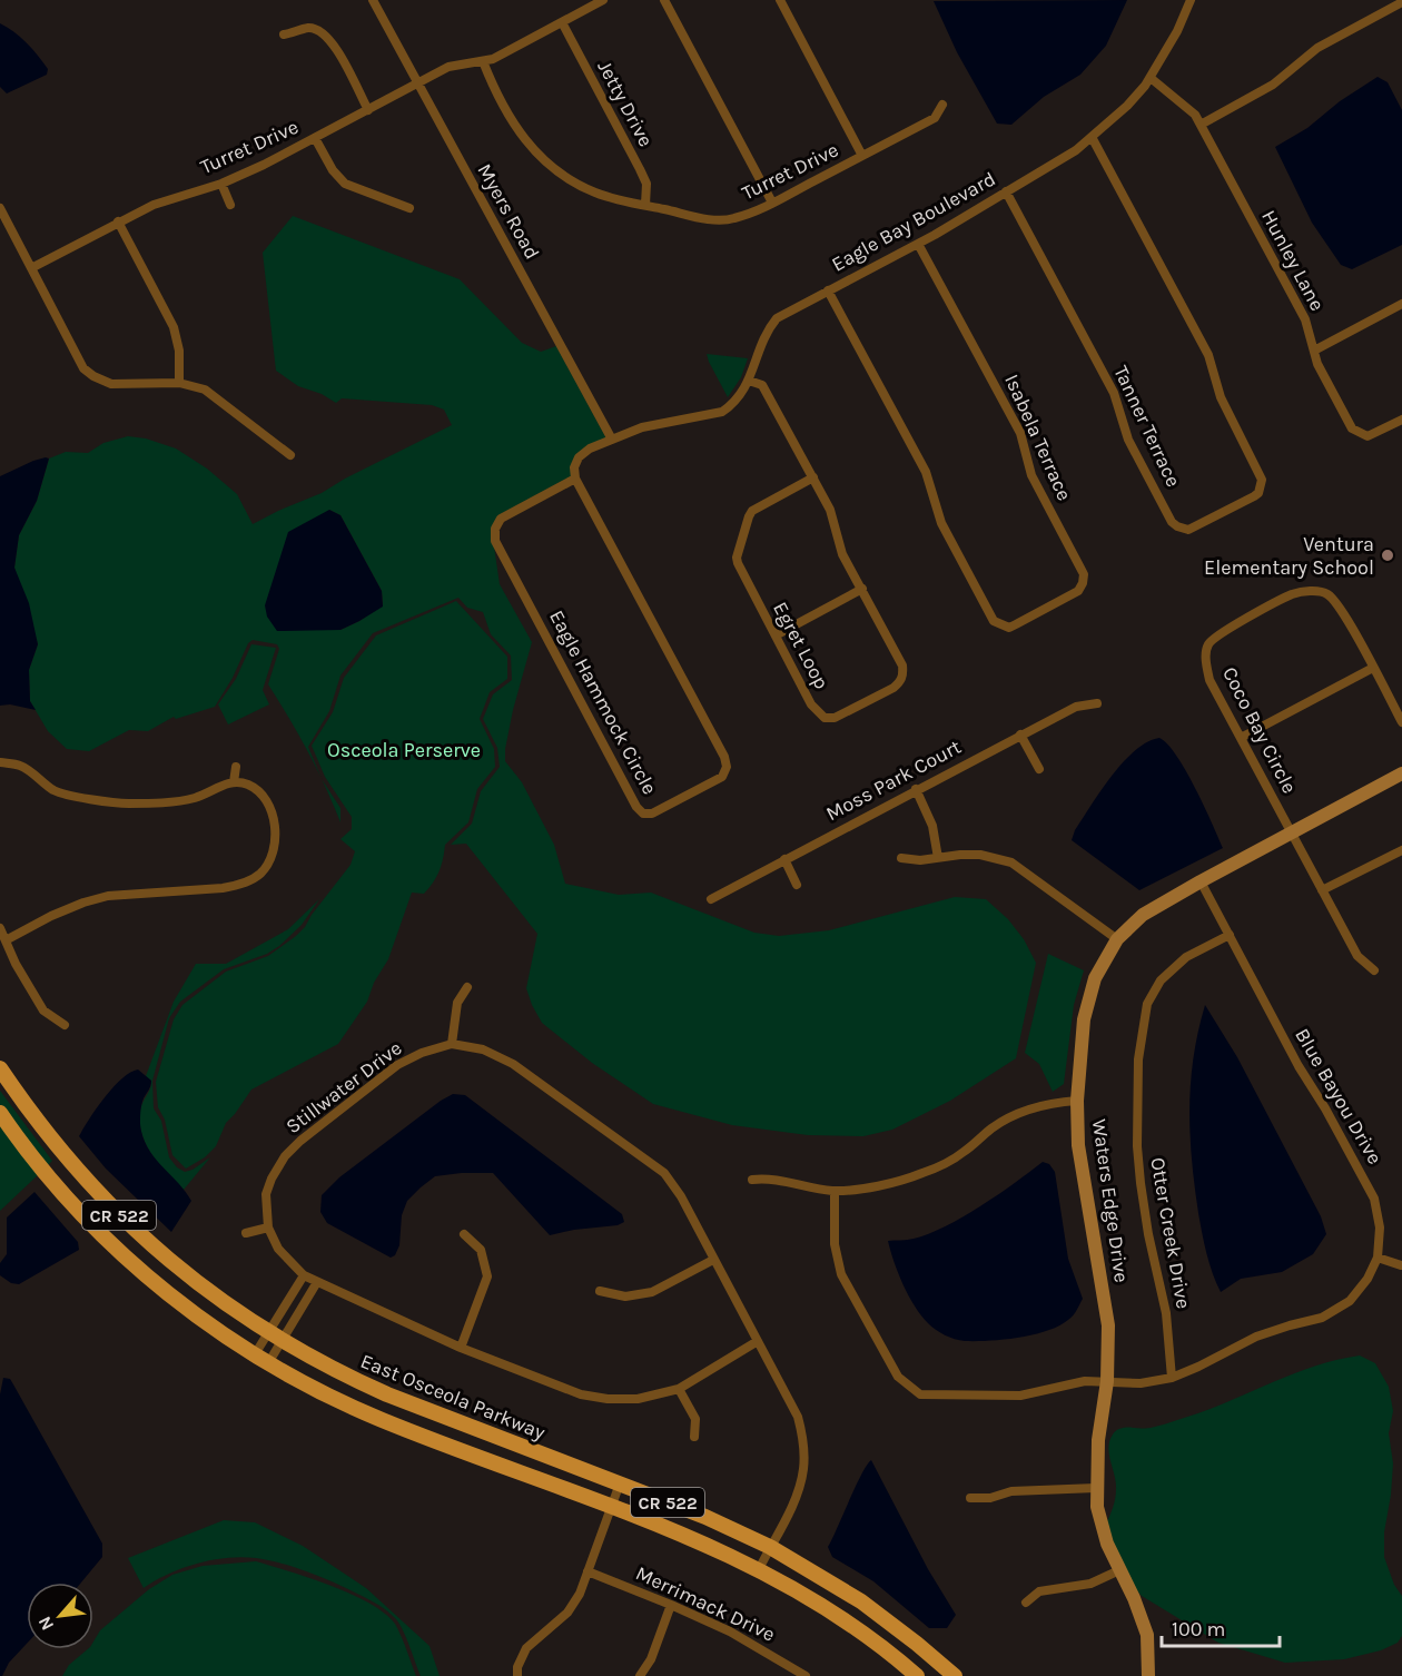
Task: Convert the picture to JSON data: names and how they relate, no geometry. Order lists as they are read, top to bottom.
{
  "streets": {
    "main road": ["CR 522", "East Osceola Parkway"],
    "street": [
      "Jetty Drive",
      "Turret Drive",
      "Myers Road",
      "Eagle Bay Boulevard",
      "Hunley Lane",
      "Tanner Terrace",
      "Isabela Terrace",
      "Egret Loop",
      "Eagle Hammock Circle",
      "Coco Bay Circle",
      "Moss Park Court",
      "Stillwater Drive",
      "Blue Bayou Drive",
      "Waters Edge Drive",
      "Otter Creek Drive",
      "Merrimack Drive"
    ]
  },
  "crossings": [
    ["Jetty Drive", "Turret Drive"],
    ["Turret Drive", "Myers Road"],
    ["Myers Road", "Eagle Bay Boulevard"],
    ["Eagle Bay Boulevard", "Hunley Lane"],
    ["Eagle Bay Boulevard", "Tanner Terrace"],
    ["Eagle Bay Boulevard", "Isabela Terrace"],
    ["Eagle Bay Boulevard", "Egret Loop"],
    ["Coco Bay Circle", "Waters Edge Drive"],
    ["Stillwater Drive", "CR 522"],
    ["Stillwater Drive", "East Osceola Parkway"],
    ["Blue Bayou Drive", "Waters Edge Drive"],
    ["Blue Bayou Drive", "Otter Creek Drive"]
  ],
  "parks": ["Osceola Perserve"],
  "places": ["Ventura Elementary School"],
  "scale_bar": "100 m",
  "north": "bottom left"
}
